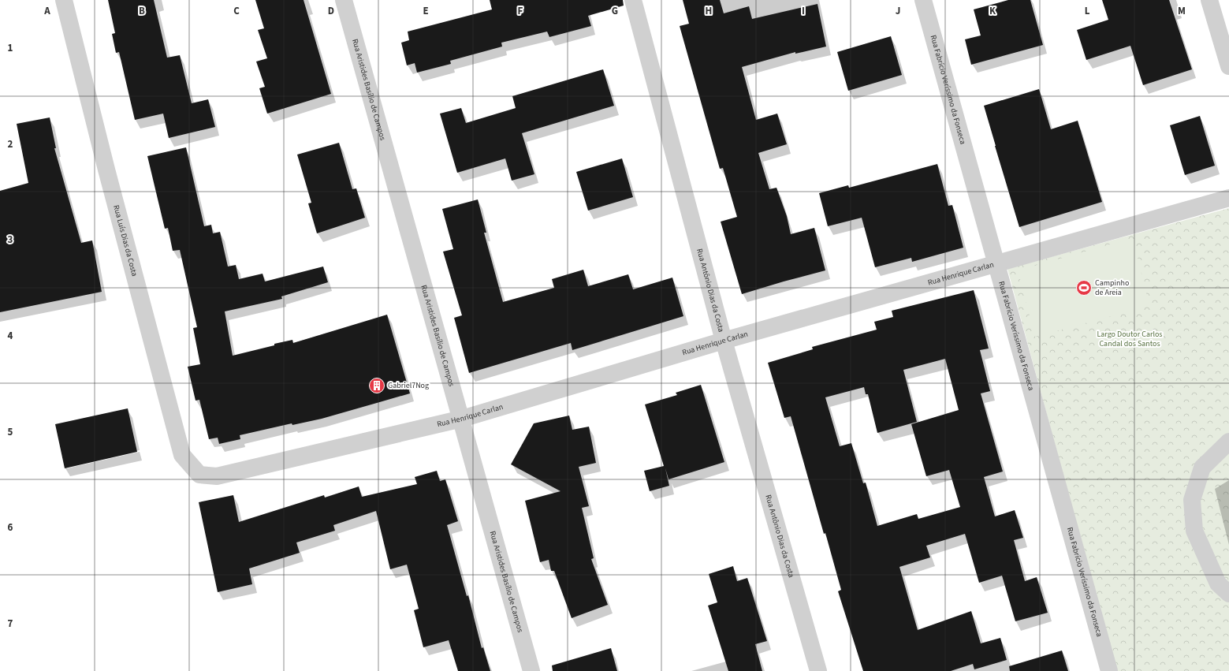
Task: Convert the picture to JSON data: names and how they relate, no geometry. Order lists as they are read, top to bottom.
{
  "streets": {
    "street": [
      "Rua Aristides Basílio de Campos",
      "Rua Fabrício Veríssimo da Fonseca",
      "Rua Luís Dias da Costa",
      "Rua Henrique Carlan",
      "Rua Antônio Dias da Costa"
    ]
  },
  "crossings": [
    ["Rua Aristides Basílio de Campos", "Rua Henrique Carlan"],
    ["Rua Fabrício Veríssimo da Fonseca", "Rua Henrique Carlan"],
    ["Rua Luís Dias da Costa", "Rua Henrique Carlan"],
    ["Rua Henrique Carlan", "Rua Antônio Dias da Costa"]
  ],
  "parks": ["Largo Doutor Carlos Candal dos Santos"],
  "places": {
    "sports": ["Campinho de Areia"],
    "building": ["Gabriel7Nog"]
  },
  "grid": {
    "columns": [
      "A",
      "B",
      "C",
      "D",
      "E",
      "F",
      "G",
      "H",
      "I",
      "J",
      "K",
      "L",
      "M"
    ],
    "rows": [
      "1",
      "2",
      "3",
      "4",
      "5",
      "6",
      "7"
    ]
  }
}
